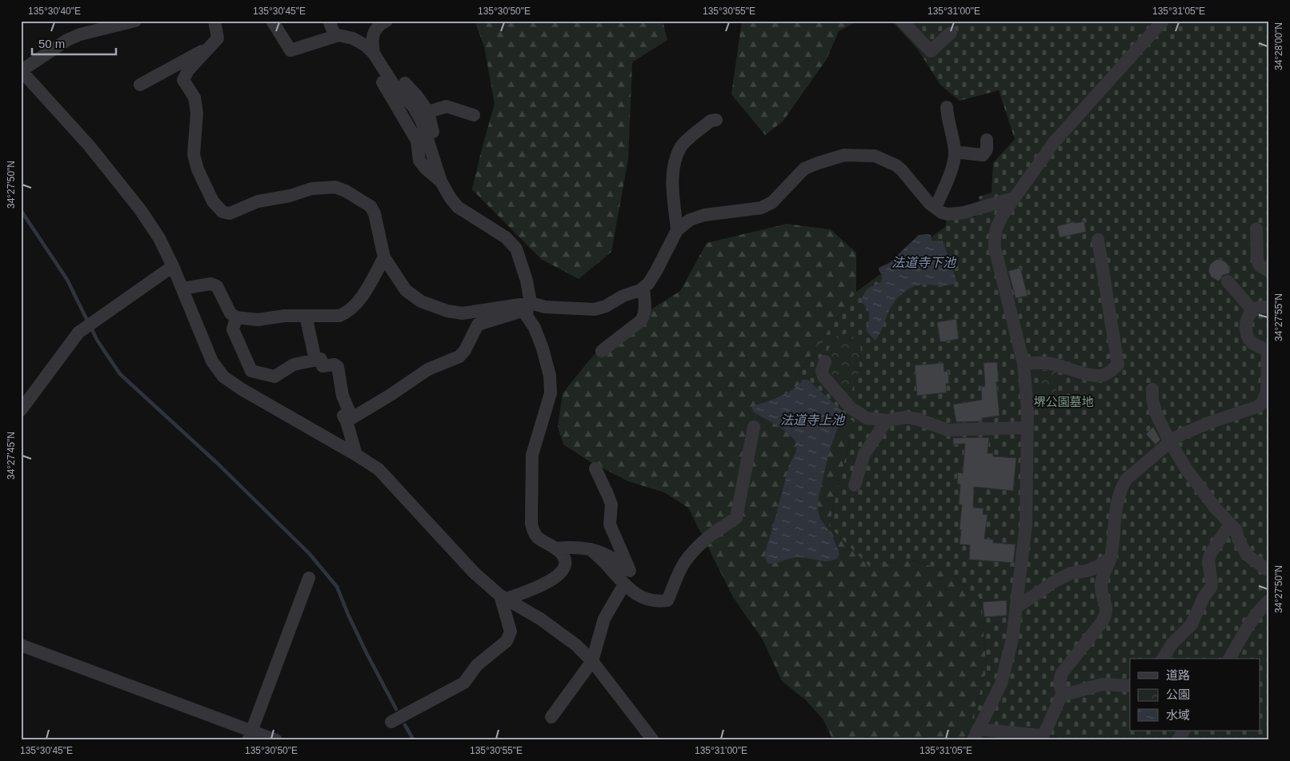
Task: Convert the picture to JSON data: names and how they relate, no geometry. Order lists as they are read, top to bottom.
{
  "water": ["法道寺下池", "法道寺上池"],
  "parks": ["堺公園墓地"],
  "legend": ["道路", "公園", "水域"],
  "scale_bar": "50 m",
  "coordinates": [
    "135°30'40\"E",
    "135°30'45\"E",
    "135°30'50\"E",
    "135°30'55\"E",
    "135°31'00\"E",
    "135°31'05\"E",
    "34°28'00\"N",
    "34°27'50\"N",
    "34°27'55\"N",
    "34°27'45\"N"
  ]
}
